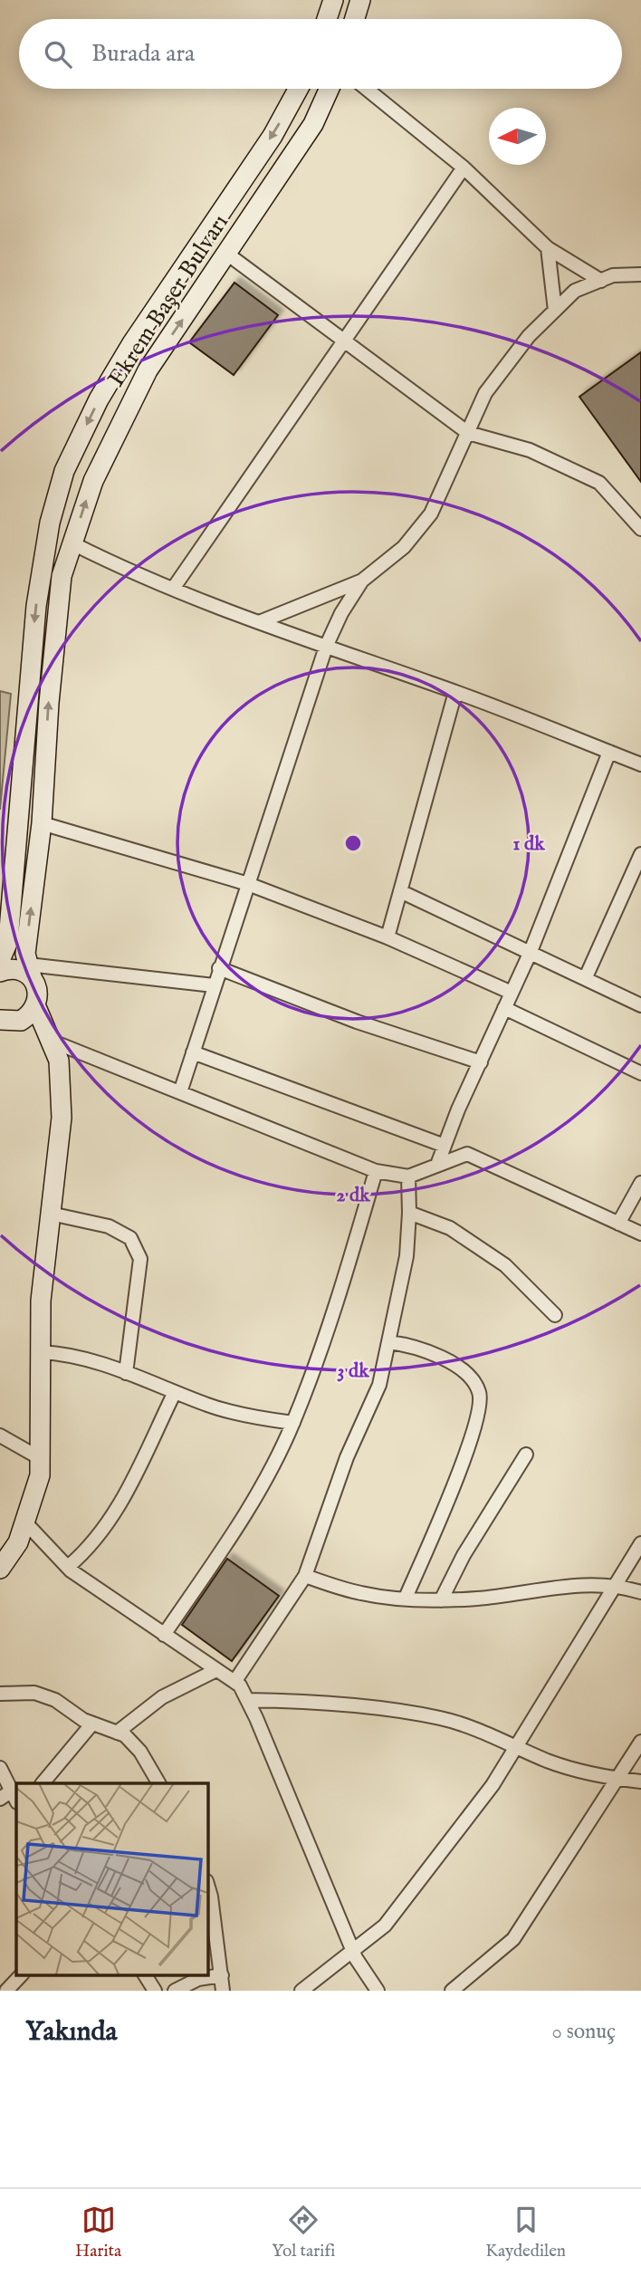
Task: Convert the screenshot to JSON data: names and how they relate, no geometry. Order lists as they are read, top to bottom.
{
  "streets": {
    "main road": ["Ekrem Başer Bulvarı"]
  },
  "north": "left",
  "page": {
    "search": "Burada ara",
    "heading": ["Yakında", "0 sonuç"],
    "nav": ["Harita", "Yol tarifi", "Kaydedilen"]
  },
  "rings": ["1 dk", "2 dk", "3 dk"]
}
